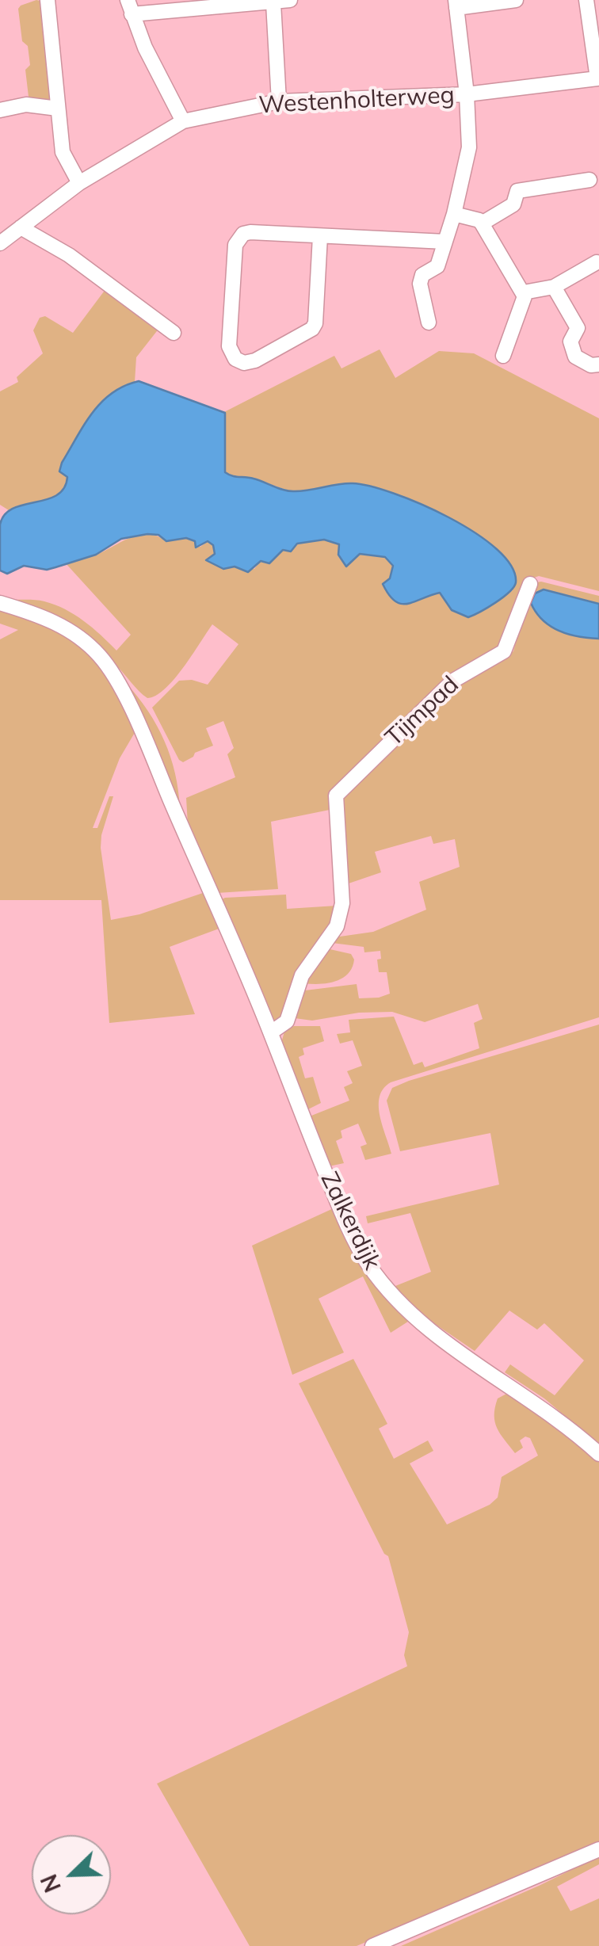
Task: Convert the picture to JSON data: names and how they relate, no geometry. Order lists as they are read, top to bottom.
{
  "streets": {
    "street": ["Westenholterweg", "Tijmpad", "Zalkerdijk"]
  },
  "crossings": [
    ["Tijmpad", "Zalkerdijk"]
  ],
  "north": "bottom left"
}
